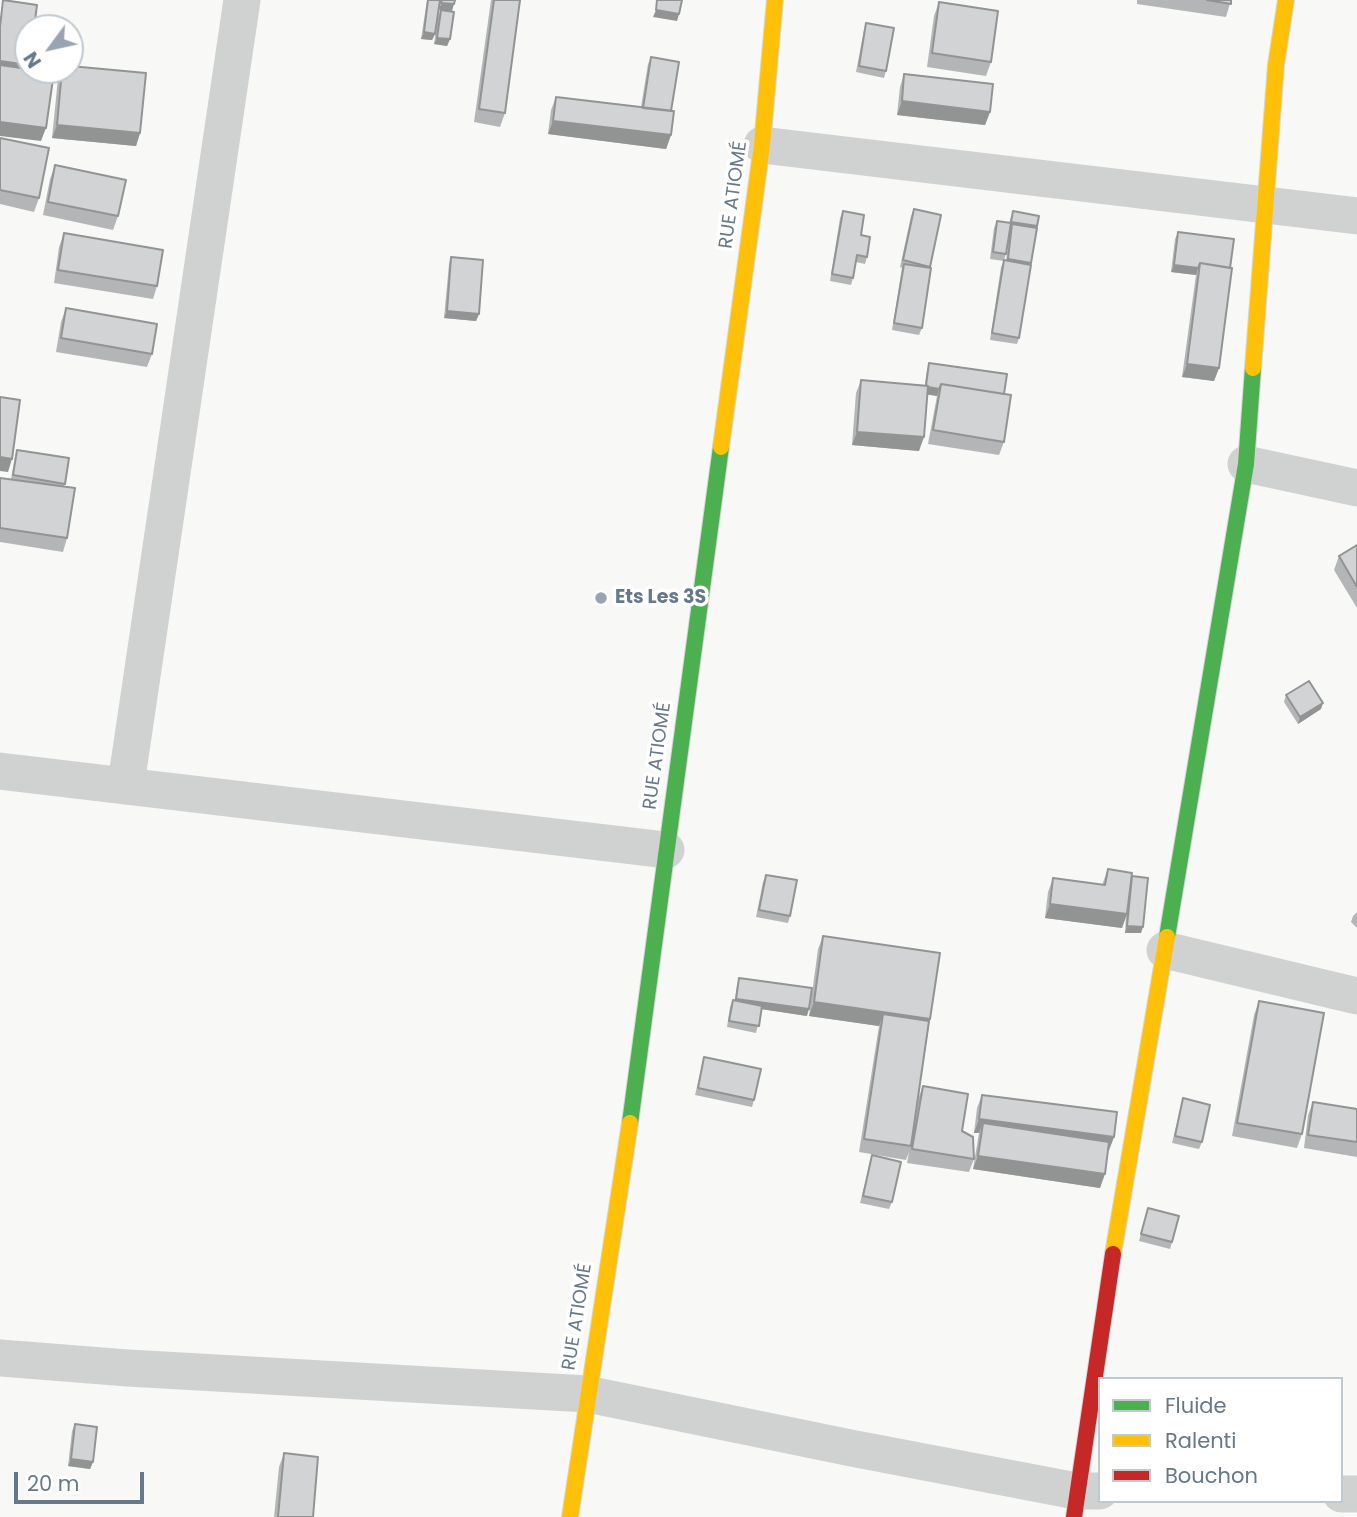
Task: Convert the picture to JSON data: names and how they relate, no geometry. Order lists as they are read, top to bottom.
{
  "streets": {
    "street": ["RUE ATIOMÉ"]
  },
  "places": ["Ets Les 3S"],
  "legend": ["Fluide", "Ralenti", "Bouchon"],
  "scale_bar": "20 m",
  "north": "bottom left"
}
